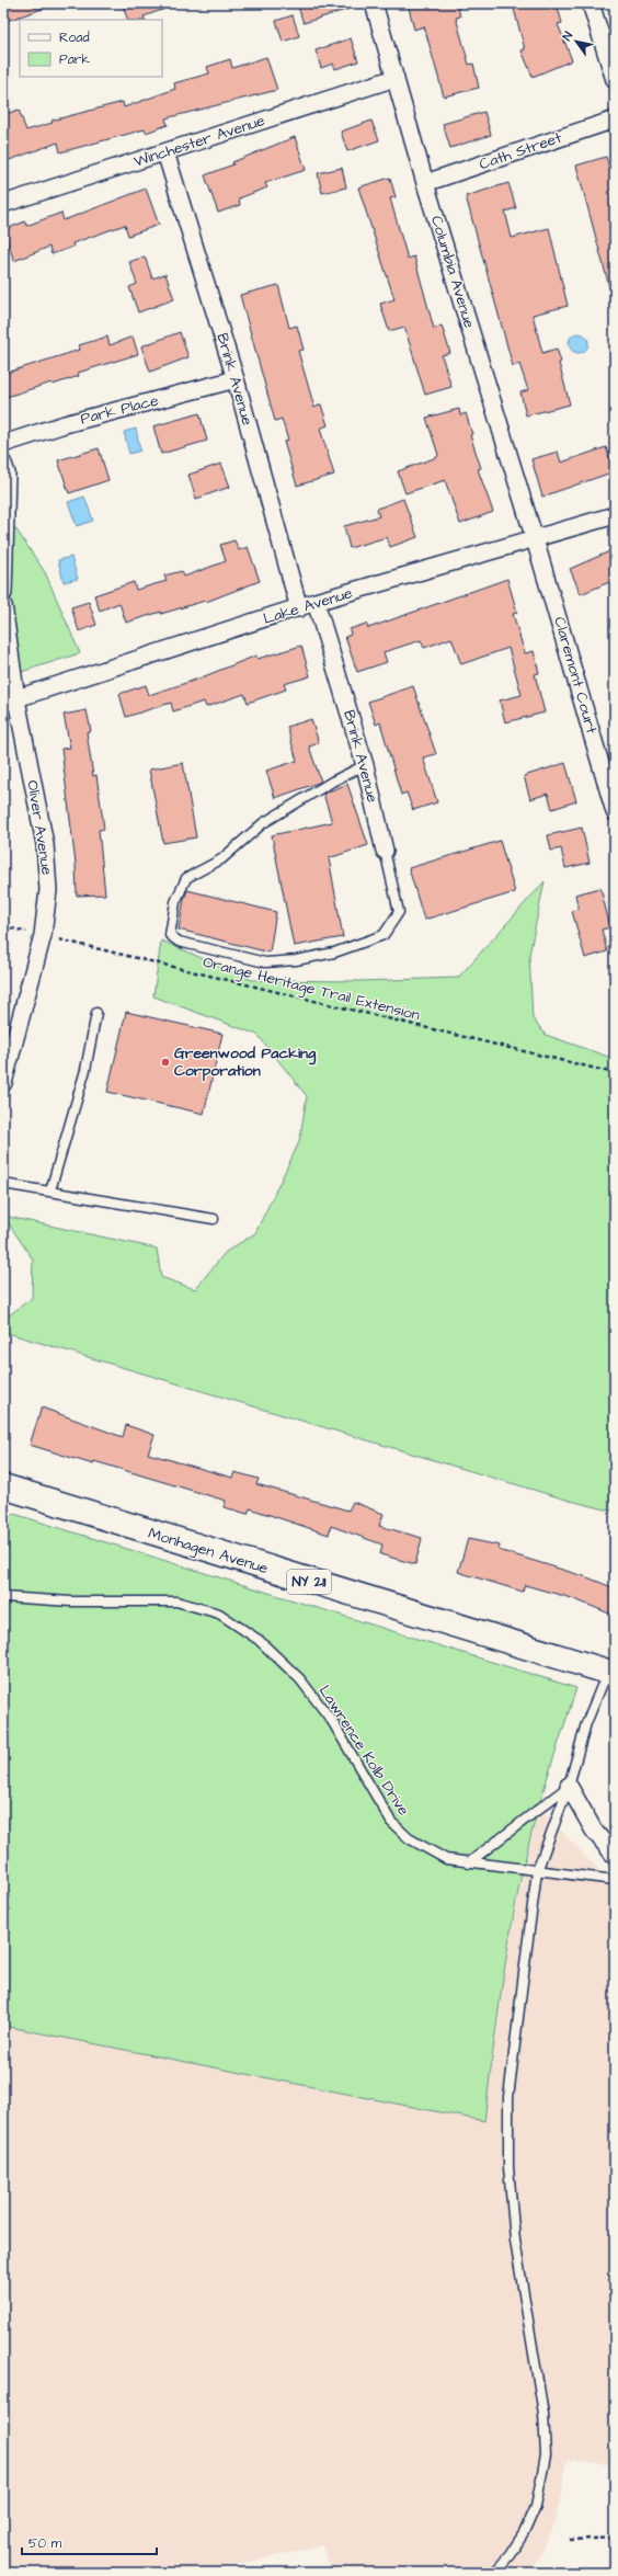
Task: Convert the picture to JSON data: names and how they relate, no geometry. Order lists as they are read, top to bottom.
{
  "streets": {
    "main road": ["Monhagen Avenue", "NY 211"],
    "street": [
      "Winchester Avenue",
      "Cath Street",
      "Columbia Avenue",
      "Brink Avenue",
      "Park Place",
      "Lake Avenue",
      "Claremont Court",
      "Oliver Avenue"
    ],
    "lane": ["Lawrence Kolb Drive"],
    "path": ["Orange Heritage Trail Extension"]
  },
  "crossings": [
    ["Winchester Avenue", "Columbia Avenue"],
    ["Winchester Avenue", "Brink Avenue"],
    ["Cath Street", "Columbia Avenue"],
    ["Columbia Avenue", "Lake Avenue"],
    ["Columbia Avenue", "Claremont Court"],
    ["Brink Avenue", "Park Place"],
    ["Brink Avenue", "Lake Avenue"],
    ["Lake Avenue", "Claremont Court"],
    ["Lake Avenue", "Oliver Avenue"],
    ["Oliver Avenue", "Orange Heritage Trail Extension"]
  ],
  "places": ["Greenwood Packing Corporation"],
  "legend": ["Road", "Park"],
  "scale_bar": "50 m",
  "north": "top left"
}
